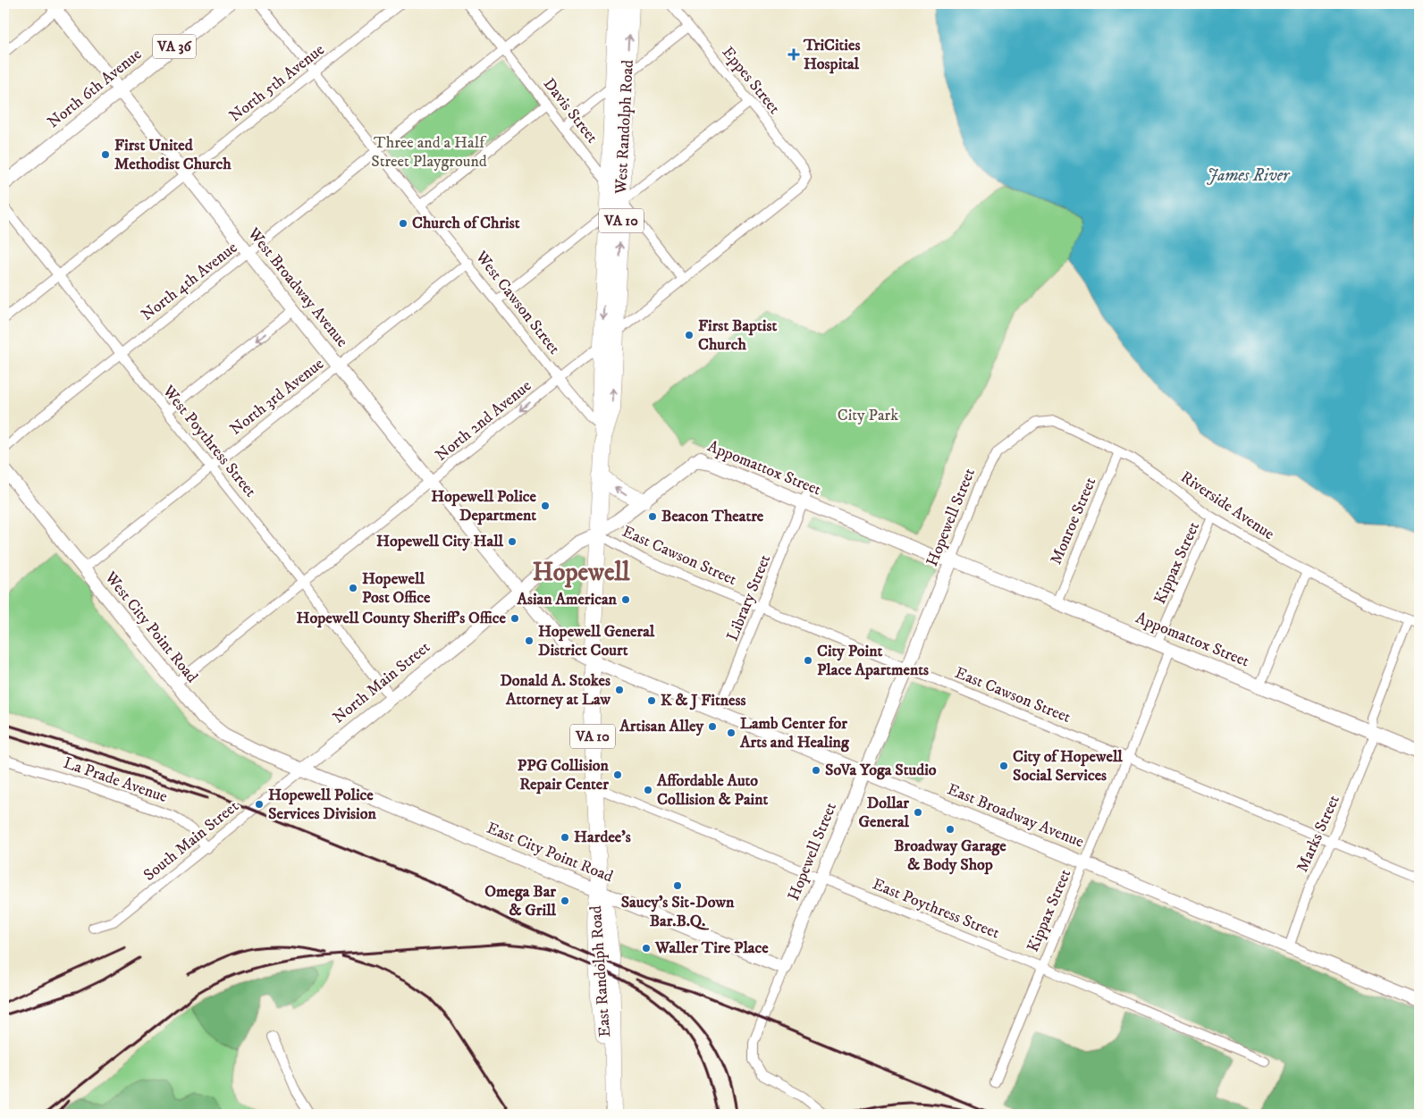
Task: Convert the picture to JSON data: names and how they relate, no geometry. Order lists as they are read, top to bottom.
{
  "streets": {
    "highway": ["West Randolph Road", "VA 10", "East Randolph Road"],
    "main road": ["VA 36", "North 6th Avenue"],
    "street": [
      "Eppes Street",
      "North 5th Avenue",
      "Davis Street",
      "North 4th Avenue",
      "West Broadway Avenue",
      "West Cawson Street",
      "North 3rd Avenue",
      "North 2nd Avenue",
      "West Poythress Street",
      "Appomattox Street",
      "Riverside Avenue",
      "Hopewell Street",
      "Monroe Street",
      "East Cawson Street",
      "Kippax Street",
      "Library Street",
      "West City Point Road",
      "North Main Street",
      "La Prade Avenue",
      "East Broadway Avenue",
      "Marks Street",
      "South Main Street",
      "East City Point Road",
      "East Poythress Street"
    ]
  },
  "crossings": [
    ["Eppes Street", "North 2nd Avenue"],
    ["North 5th Avenue", "West Broadway Avenue"],
    ["North 5th Avenue", "West Cawson Street"],
    ["North 5th Avenue", "West Poythress Street"],
    ["North 6th Avenue", "West Broadway Avenue"],
    ["Davis Street", "West Randolph Road"],
    ["Davis Street", "North 4th Avenue"],
    ["Davis Street", "North 2nd Avenue"],
    ["West Randolph Road", "West Cawson Street"],
    ["West Randolph Road", "North 2nd Avenue"],
    ["West Randolph Road", "East Cawson Street"],
    ["West Randolph Road", "North Main Street"],
    ["West Randolph Road", "East Randolph Road"],
    ["North 4th Avenue", "West Broadway Avenue"],
    ["North 4th Avenue", "West Cawson Street"],
    ["North 4th Avenue", "West Poythress Street"],
    ["West Broadway Avenue", "North 3rd Avenue"],
    ["West Broadway Avenue", "North 2nd Avenue"],
    ["West Broadway Avenue", "North Main Street"],
    ["West Broadway Avenue", "East Broadway Avenue"],
    ["West Cawson Street", "North 3rd Avenue"],
    ["West Cawson Street", "North 2nd Avenue"],
    ["North 3rd Avenue", "West Poythress Street"],
    ["North 3rd Avenue", "West City Point Road"],
    ["North 2nd Avenue", "West Poythress Street"],
    ["North 2nd Avenue", "West City Point Road"],
    ["West Poythress Street", "North Main Street"],
    ["Appomattox Street", "Hopewell Street"],
    ["Appomattox Street", "Monroe Street"],
    ["Appomattox Street", "Kippax Street"],
    ["Appomattox Street", "Library Street"],
    ["Appomattox Street", "North Main Street"],
    ["Appomattox Street", "Marks Street"],
    ["Riverside Avenue", "Hopewell Street"],
    ["Riverside Avenue", "Monroe Street"],
    ["Riverside Avenue", "Kippax Street"],
    ["Riverside Avenue", "Marks Street"],
    ["Hopewell Street", "East Cawson Street"],
    ["Hopewell Street", "East Broadway Avenue"],
    ["Hopewell Street", "East City Point Road"],
    ["Hopewell Street", "East Poythress Street"],
    ["East Cawson Street", "Kippax Street"],
    ["East Cawson Street", "Library Street"],
    ["East Cawson Street", "North Main Street"],
    ["East Cawson Street", "Marks Street"],
    ["East Cawson Street", "East Randolph Road"],
    ["Kippax Street", "East Broadway Avenue"],
    ["Kippax Street", "East Poythress Street"],
    ["Library Street", "East Broadway Avenue"],
    ["West City Point Road", "North Main Street"],
    ["West City Point Road", "South Main Street"],
    ["West City Point Road", "East City Point Road"],
    ["North Main Street", "East Broadway Avenue"],
    ["North Main Street", "South Main Street"],
    ["North Main Street", "East City Point Road"],
    ["North Main Street", "East Randolph Road"],
    ["La Prade Avenue", "South Main Street"],
    ["East Broadway Avenue", "Marks Street"],
    ["East Broadway Avenue", "East Randolph Road"],
    ["South Main Street", "East City Point Road"],
    ["East City Point Road", "East Randolph Road"],
    ["East Poythress Street", "East Randolph Road"]
  ],
  "districts": ["Hopewell"],
  "water": ["James River"],
  "parks": ["Three and a Half Street Playground", "City Park"],
  "places": {
    "health": ["TriCities Hospital"],
    "other": [
      "First United Methodist Church",
      "Church of Christ",
      "First Baptist Church",
      "Hopewell Police Department",
      "Beacon Theatre",
      "Hopewell City Hall",
      "Hopewell Post Office",
      "Asian American",
      "Hopewell County Sheriff's Office",
      "Hopewell General District Court",
      "City Point Place Apartments",
      "Donald A. Stokes Attorney at Law",
      "K & J Fitness",
      "Artisan Alley",
      "Lamb Center for Arts and Healing",
      "City of Hopewell Social Services",
      "SoVa Yoga Studio",
      "PPG Collision Repair Center",
      "Affordable Auto Collision & Paint",
      "Hopewell Police Services Division",
      "Dollar General",
      "Broadway Garage & Body Shop",
      "Hardee's",
      "Saucy's Sit-Down Bar.B.Q.",
      "Omega Bar & Grill",
      "Waller Tire Place"
    ]
  }
}
